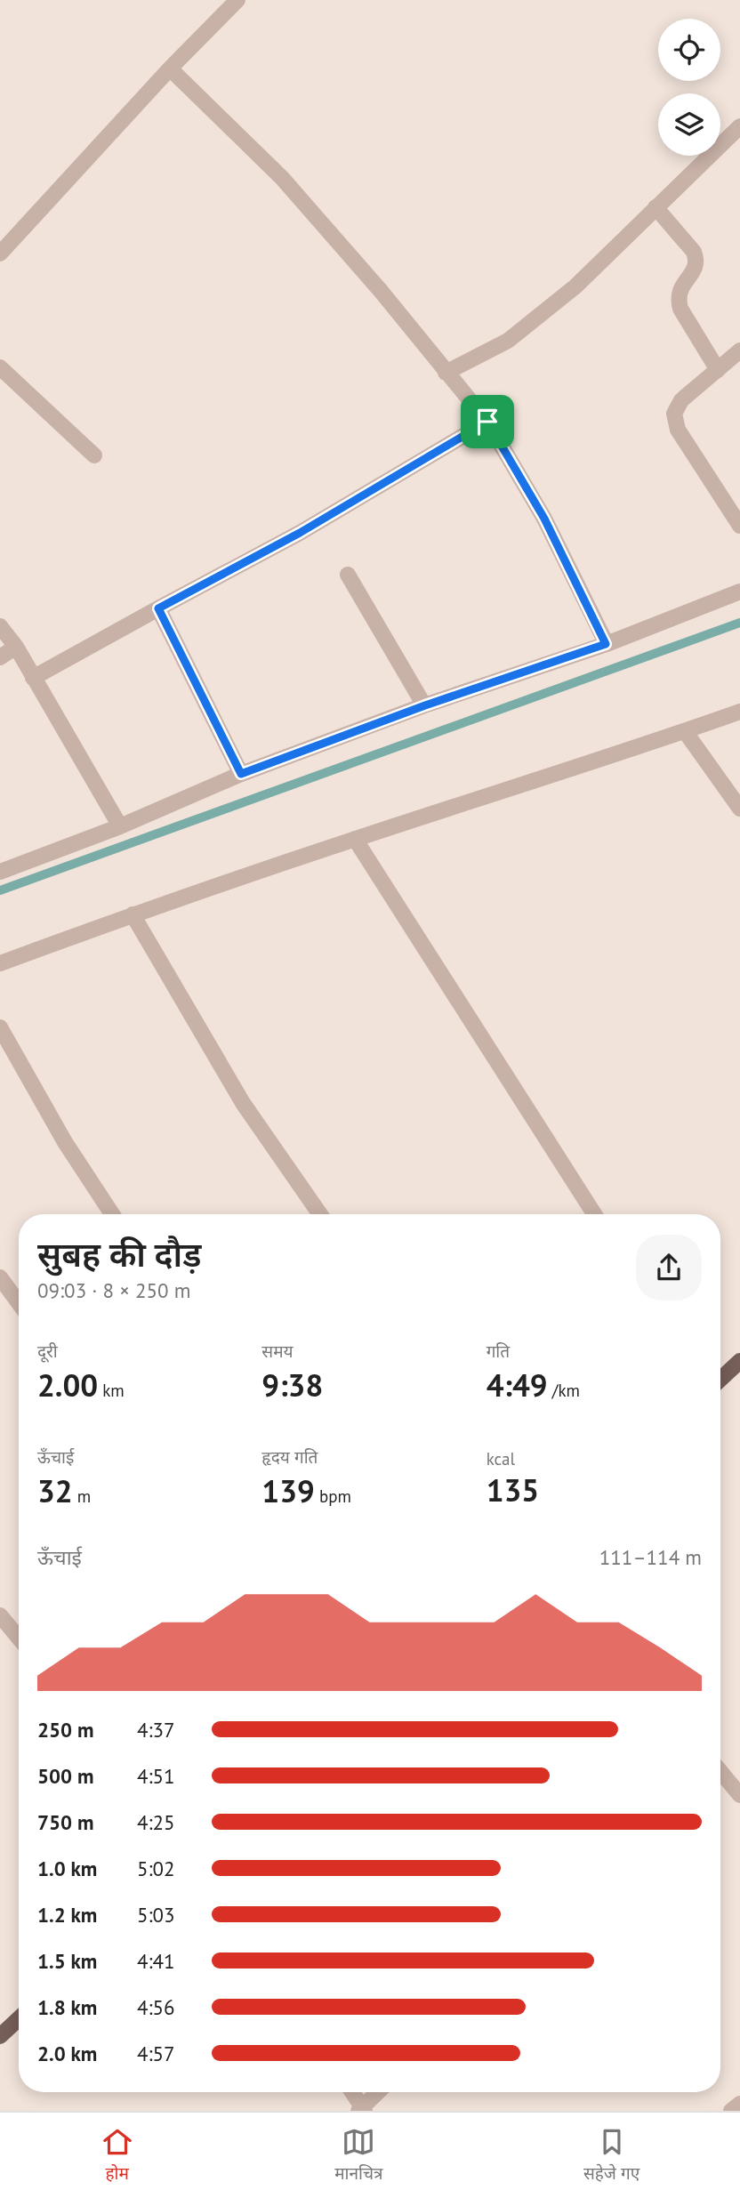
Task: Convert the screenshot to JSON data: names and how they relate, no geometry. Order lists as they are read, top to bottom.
{
  "page": {
    "heading": ["सुबह की दौड़", "09:03 · 8 × 250 m"],
    "stats": [
      ["दूरी", "2.00 km"],
      ["समय", "9:38"],
      ["गति", "4:49 /km"],
      ["ऊँचाई", "32 m"],
      ["हृदय गति", "139 bpm"],
      ["kcal", "135"]
    ],
    "chart": ["ऊँचाई", "111–114 m"],
    "list": [
      {
        "name": "250 m",
        "note": "4:37"
      },
      {
        "name": "500 m",
        "note": "4:51"
      },
      {
        "name": "750 m",
        "note": "4:25"
      },
      {
        "name": "1.0 km",
        "note": "5:02"
      },
      {
        "name": "1.2 km",
        "note": "5:03"
      },
      {
        "name": "1.5 km",
        "note": "4:41"
      },
      {
        "name": "1.8 km",
        "note": "4:56"
      },
      {
        "name": "2.0 km",
        "note": "4:57"
      }
    ],
    "tabs": ["होम", "मानचित्र", "सहेजे गए"]
  }
}
